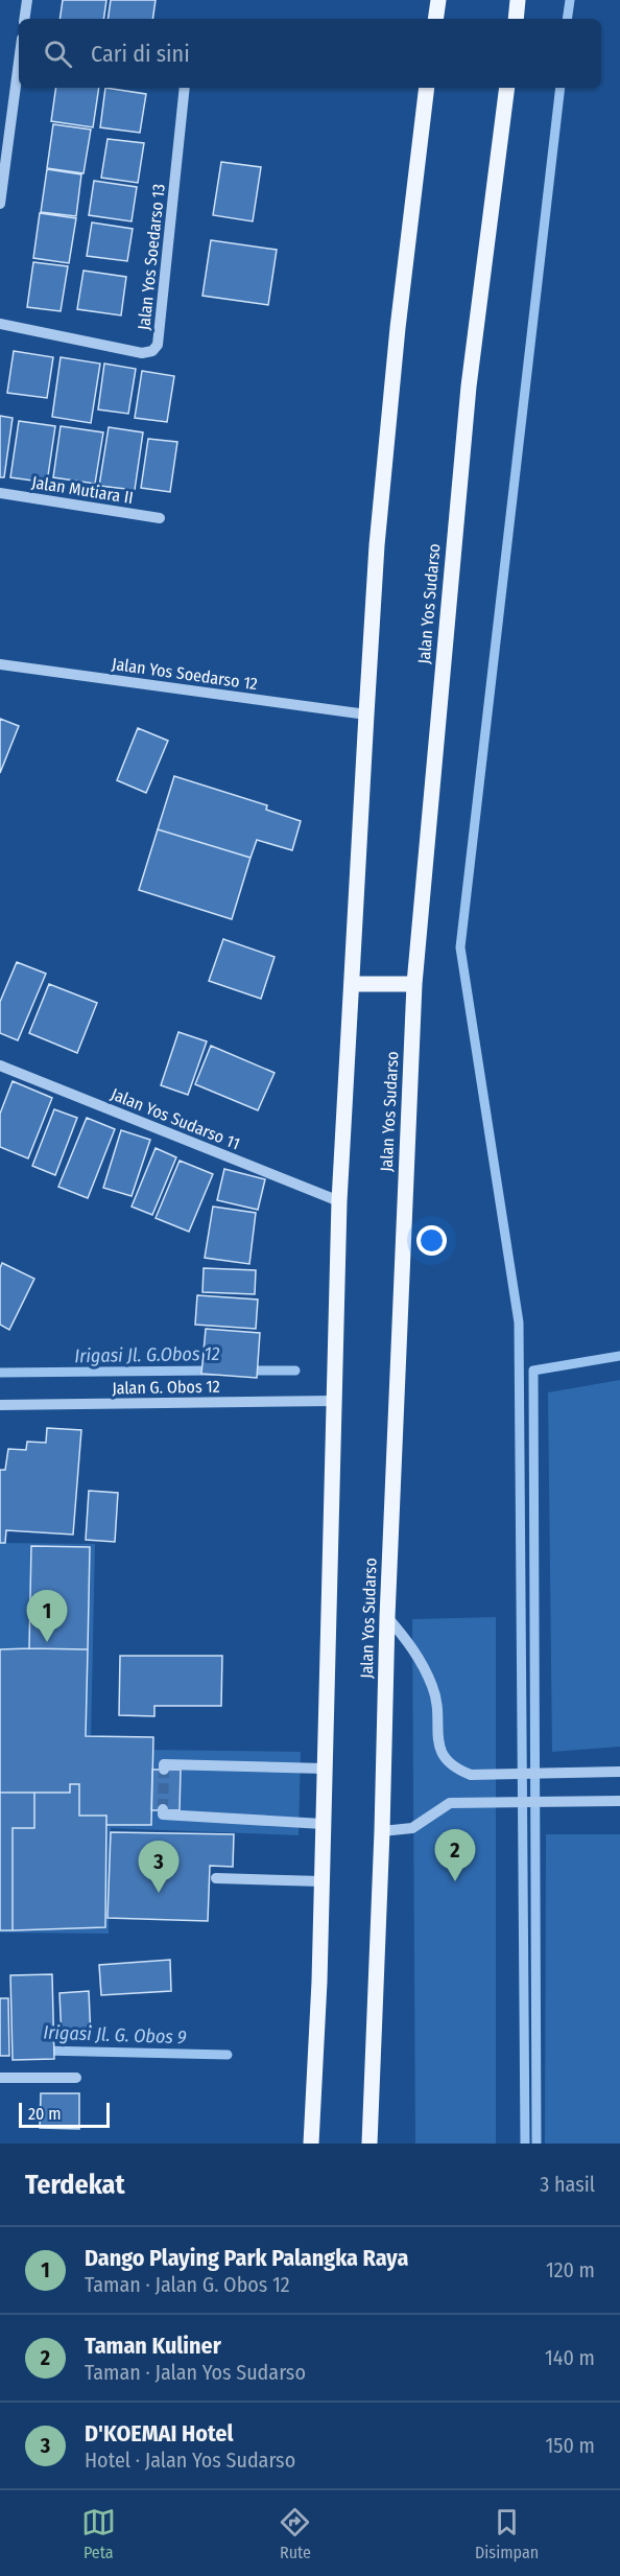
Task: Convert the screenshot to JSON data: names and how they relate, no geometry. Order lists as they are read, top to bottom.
{
  "streets": {
    "main road": ["Jalan Yos Sudarso"],
    "street": [
      "Jalan Yos Soedarso 13",
      "Jalan Mutiara II",
      "Jalan Yos Soedarso 12",
      "Jalan Yos Sudarso 11",
      "Jalan G. Obos 12"
    ]
  },
  "water": ["Irigasi Jl. G.Obos 12", "Irigasi Jl. G. Obos 9"],
  "scale_bar": "20 m",
  "page": {
    "search": "Cari di sini",
    "pins": ["1", "2", "3"],
    "scale": "20 m",
    "heading": ["Terdekat", "3 hasil"],
    "list": [
      {
        "mark": "1",
        "name": "Dango Playing Park Palangka Raya",
        "note": "Taman · Jalan G. Obos 12",
        "value": "120 m"
      },
      {
        "mark": "2",
        "name": "Taman Kuliner",
        "note": "Taman · Jalan Yos Sudarso",
        "value": "140 m"
      },
      {
        "mark": "3",
        "name": "D'KOEMAI Hotel",
        "note": "Hotel · Jalan Yos Sudarso",
        "value": "150 m"
      }
    ],
    "nav": ["Peta", "Rute", "Disimpan"]
  }
}
